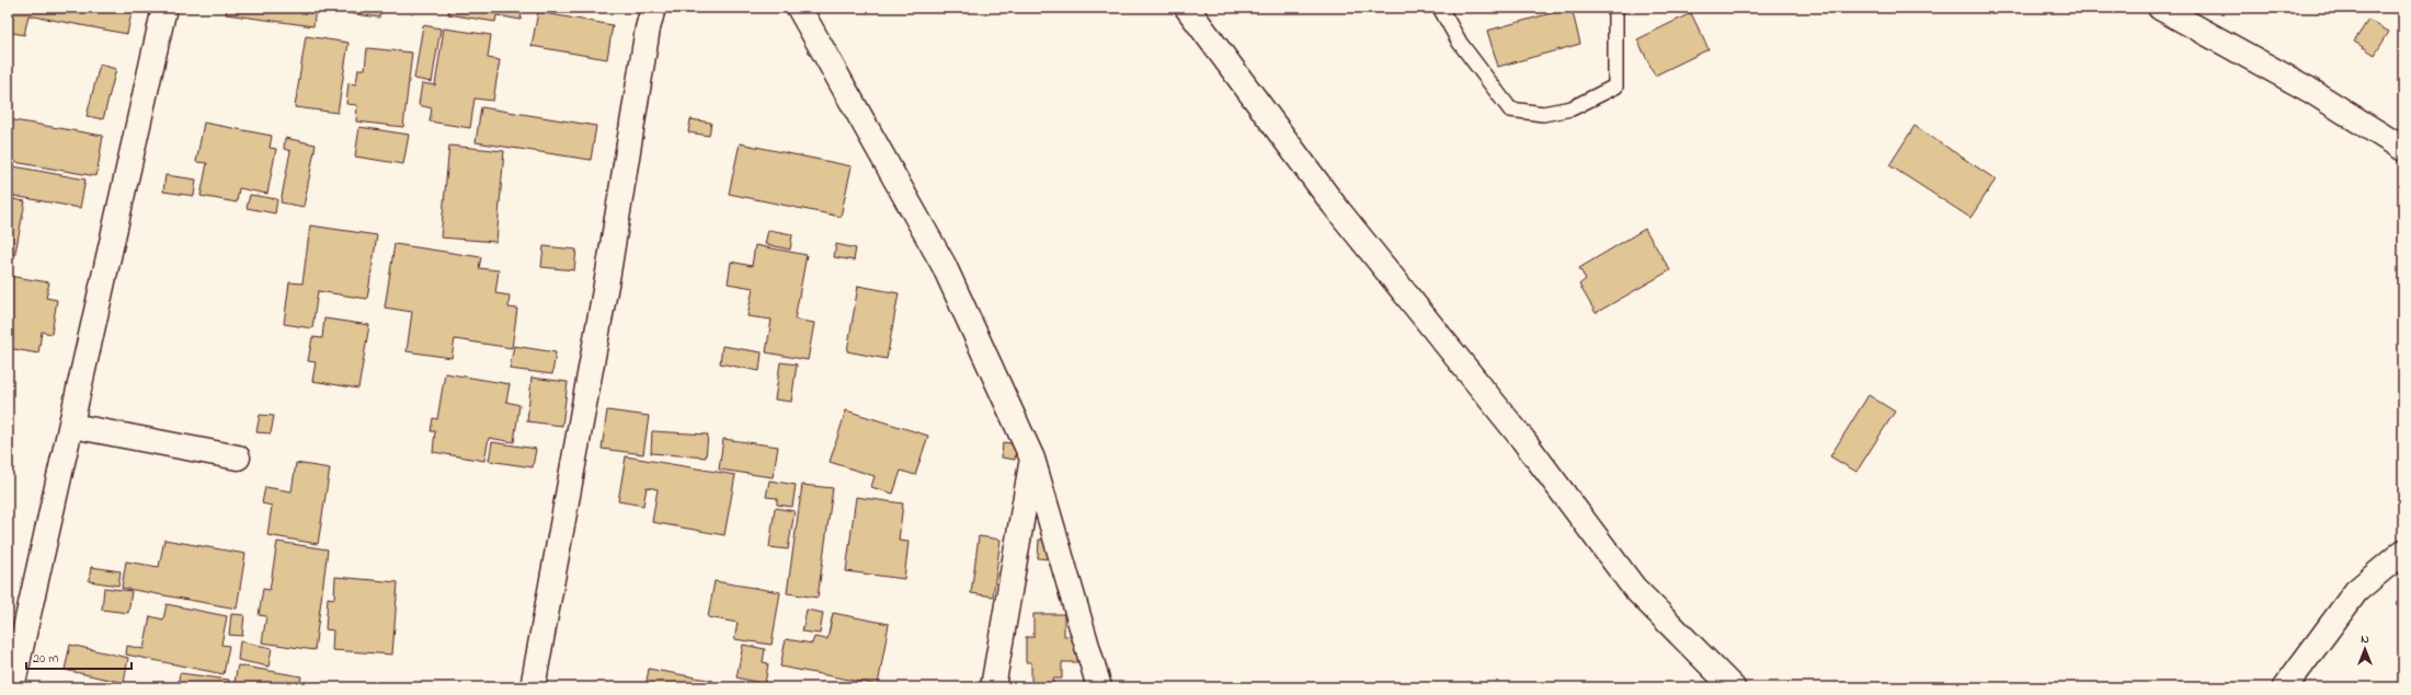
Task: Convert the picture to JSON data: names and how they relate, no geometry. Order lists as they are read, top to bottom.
{
  "scale_bar": "20 m",
  "north": "top"
}
